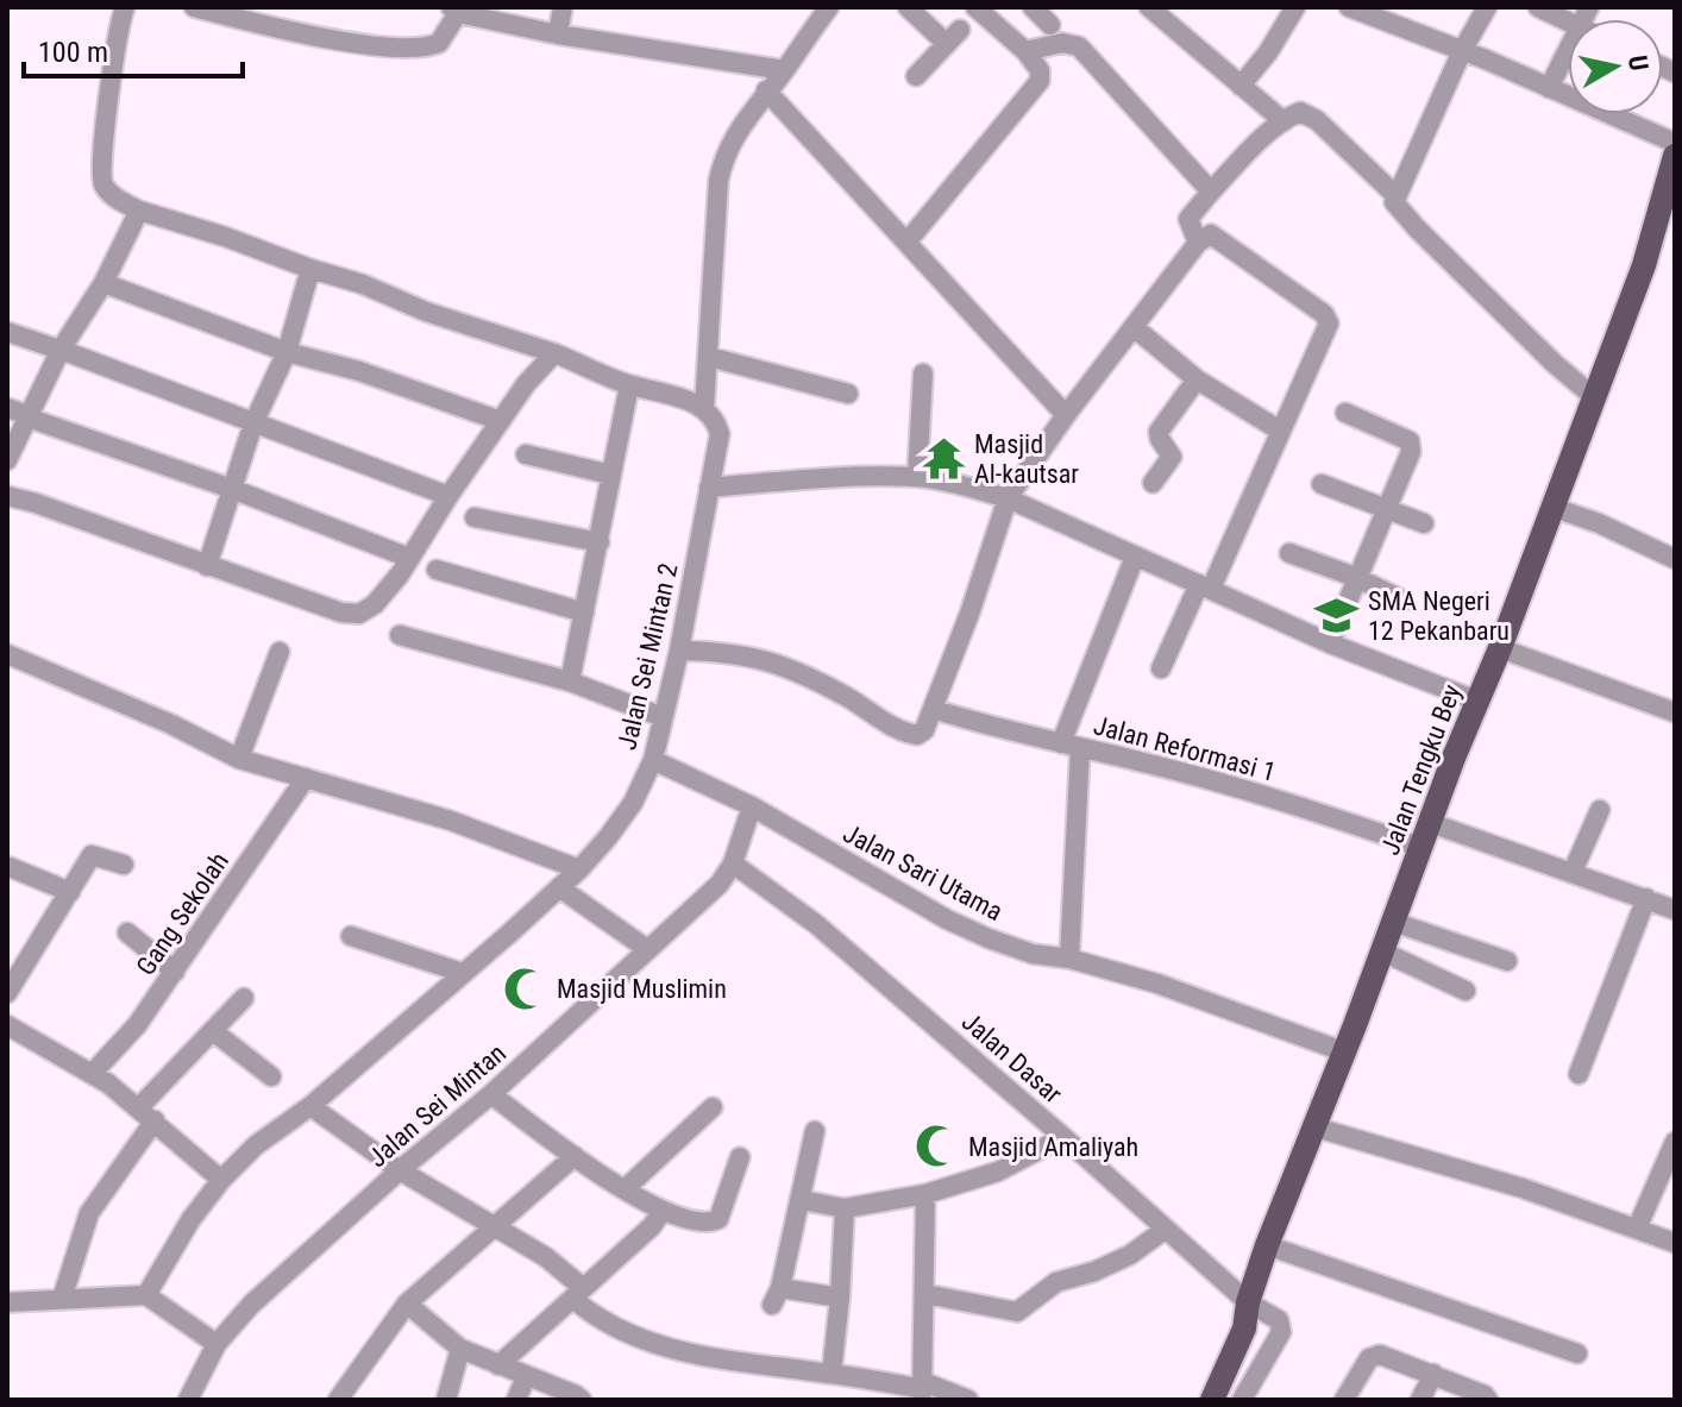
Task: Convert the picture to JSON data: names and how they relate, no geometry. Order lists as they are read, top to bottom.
{
  "streets": {
    "main road": ["Jalan Tengku Bey"],
    "street": [
      "Jalan Sei Mintan 2",
      "Jalan Reformasi 1",
      "Jalan Sari Utama",
      "Gang Sekolah",
      "Jalan Dasar",
      "Jalan Sei Mintan"
    ]
  },
  "crossings": [
    ["Jalan Sei Mintan 2", "Jalan Sari Utama"],
    ["Jalan Reformasi 1", "Jalan Tengku Bey"],
    ["Jalan Tengku Bey", "Jalan Sari Utama"],
    ["Jalan Tengku Bey", "Jalan Dasar"],
    ["Jalan Sari Utama", "Jalan Sei Mintan"],
    ["Jalan Dasar", "Jalan Sei Mintan"]
  ],
  "places": {
    "temple": ["Masjid Al-kautsar"],
    "school or university": ["SMA Negeri 12 Pekanbaru"],
    "mosque": ["Masjid Muslimin", "Masjid Amaliyah"]
  },
  "scale_bar": "100 m",
  "north": "right"
}
